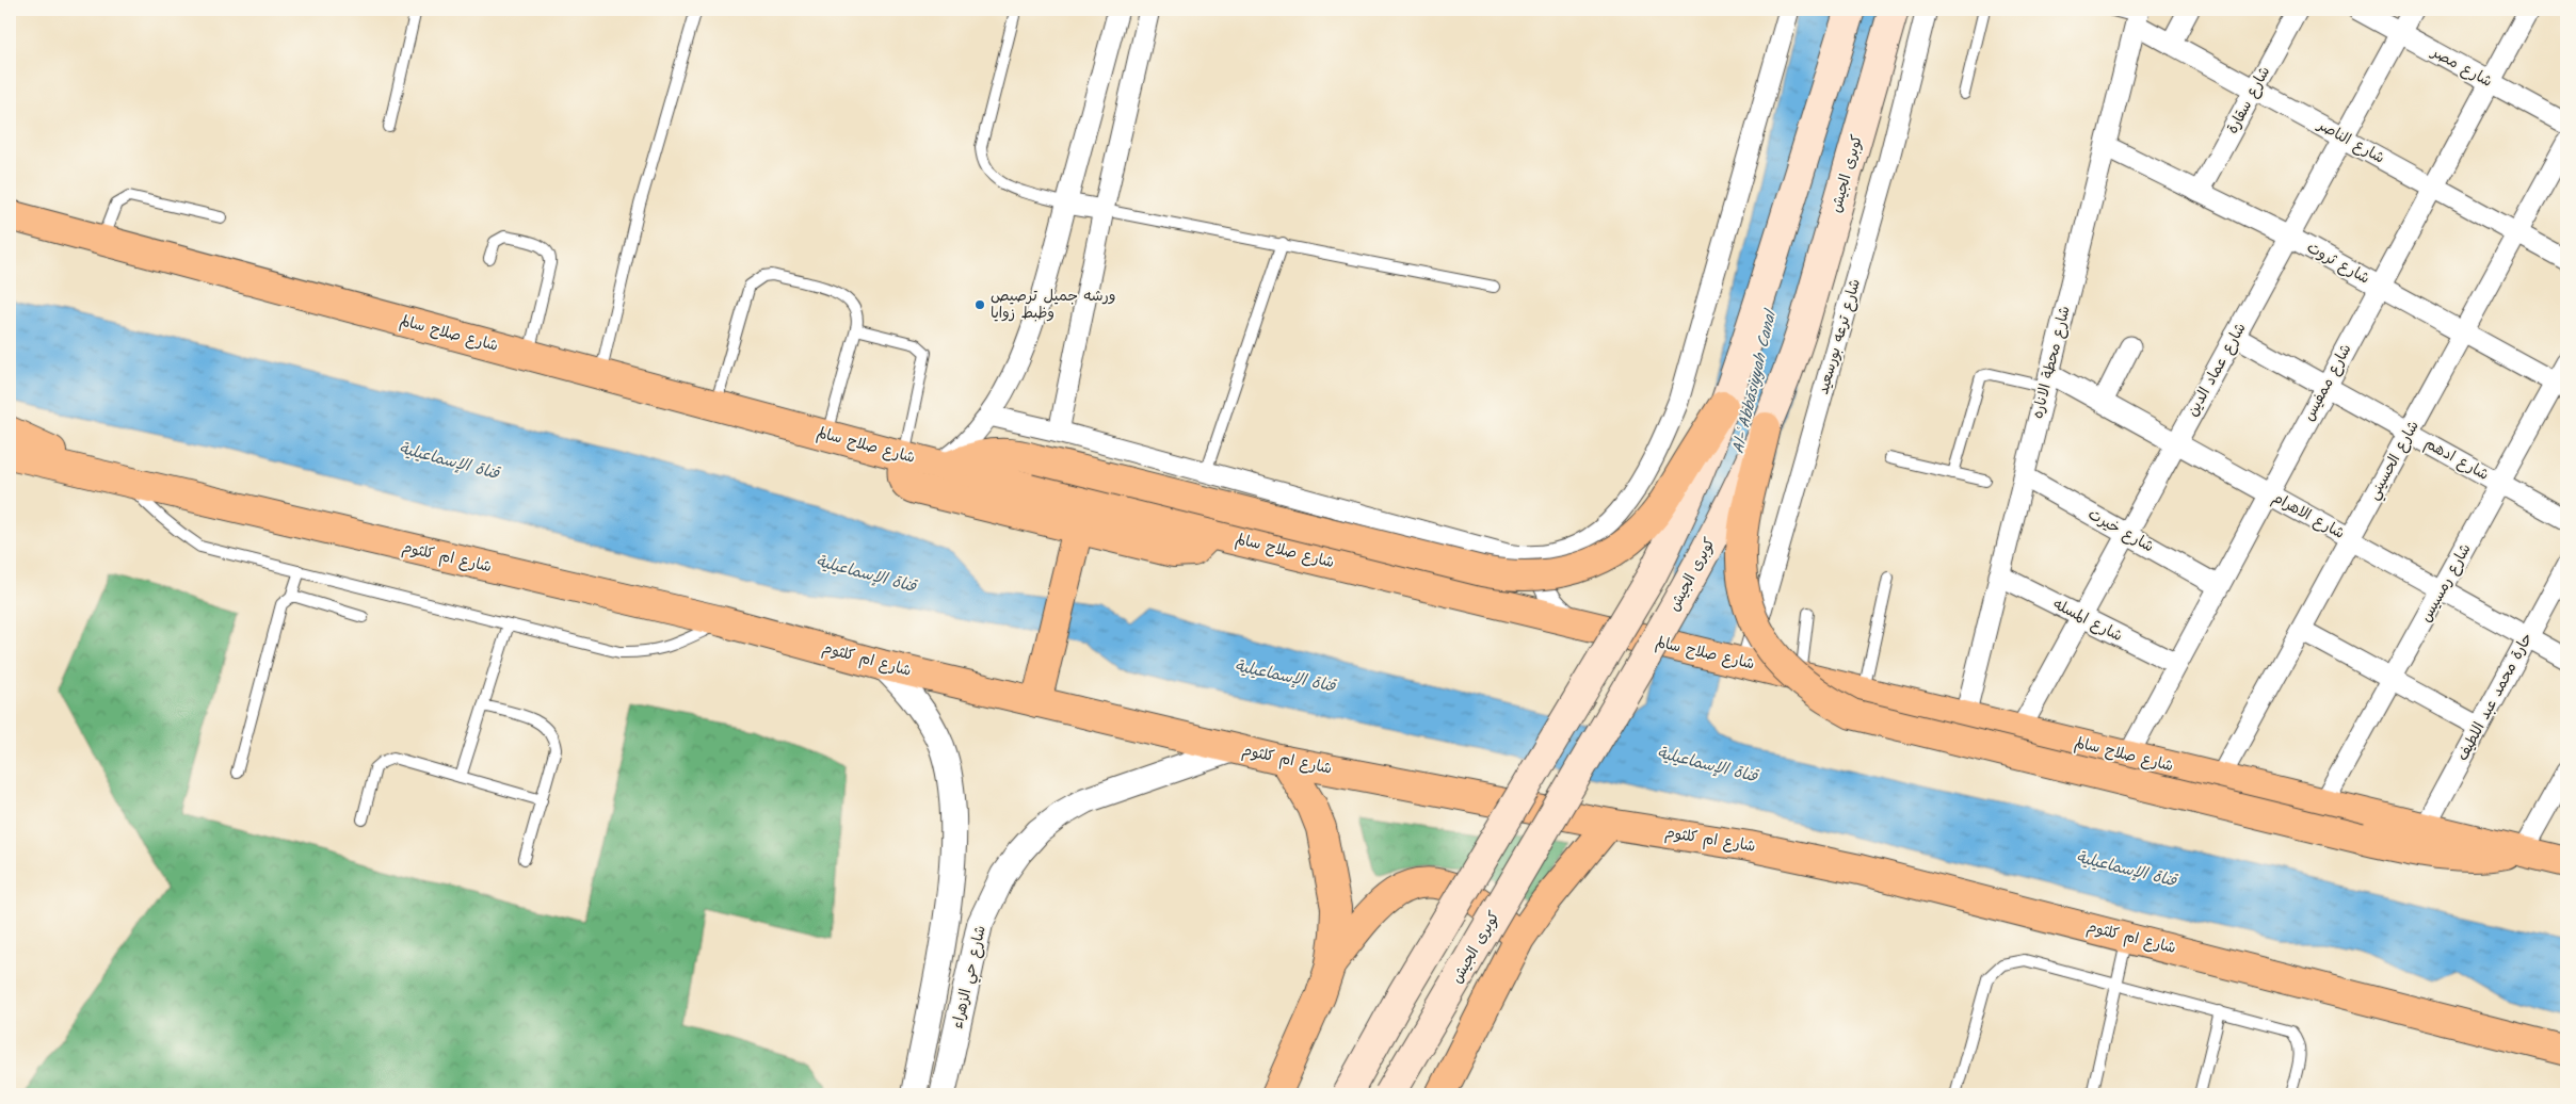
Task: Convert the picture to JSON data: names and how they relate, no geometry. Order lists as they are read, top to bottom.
{
  "streets": {
    "highway": ["شارع صلاح سالم", "شارع ام كلثوم"],
    "main road": ["كوبرى الجيش"],
    "street": [
      "شارع مصر",
      "شارع سقارة",
      "شارع الناصر",
      "شارع ثروت",
      "شارع ترعه بورسعيد",
      "شارع محطة الاناره",
      "شارع عماد الدين",
      "شارع ممفيس",
      "شارع ادهم",
      "شارع الحسيني",
      "شارع الاهرام",
      "شارع خيرت",
      "شارع رمسيس",
      "شارع المسله",
      "حارة محمد عبد اللطيف",
      "شارع حي الزهراء"
    ]
  },
  "crossings": [
    ["شارع مصر", "شارع عماد الدين"],
    ["شارع مصر", "شارع ممفيس"],
    ["شارع سقارة", "شارع الناصر"],
    ["شارع سقارة", "شارع ثروت"],
    ["شارع الناصر", "شارع محطة الاناره"],
    ["شارع الناصر", "شارع عماد الدين"],
    ["شارع الناصر", "شارع ممفيس"],
    ["شارع الناصر", "شارع الحسيني"],
    ["شارع ثروت", "شارع محطة الاناره"],
    ["شارع ثروت", "شارع عماد الدين"],
    ["شارع ثروت", "شارع ممفيس"],
    ["شارع ثروت", "شارع الحسيني"],
    ["شارع ثروت", "شارع رمسيس"],
    ["شارع صلاح سالم", "شارع ترعه بورسعيد"],
    ["شارع صلاح سالم", "شارع محطة الاناره"],
    ["شارع صلاح سالم", "شارع عماد الدين"],
    ["شارع صلاح سالم", "شارع ممفيس"],
    ["شارع صلاح سالم", "شارع الحسيني"],
    ["شارع صلاح سالم", "شارع رمسيس"],
    ["شارع صلاح سالم", "حارة محمد عبد اللطيف"],
    ["شارع محطة الاناره", "شارع الاهرام"],
    ["شارع محطة الاناره", "شارع خيرت"],
    ["شارع محطة الاناره", "شارع المسله"],
    ["شارع عماد الدين", "شارع ادهم"],
    ["شارع عماد الدين", "شارع الاهرام"],
    ["شارع عماد الدين", "شارع خيرت"],
    ["شارع عماد الدين", "شارع المسله"],
    ["شارع ممفيس", "شارع ادهم"],
    ["شارع ممفيس", "شارع الاهرام"],
    ["شارع ممفيس", "شارع خيرت"],
    ["شارع ممفيس", "شارع المسله"],
    ["شارع ادهم", "شارع الحسيني"],
    ["شارع ادهم", "شارع رمسيس"],
    ["شارع الحسيني", "شارع الاهرام"],
    ["شارع الاهرام", "شارع رمسيس"],
    ["شارع الاهرام", "حارة محمد عبد اللطيف"],
    ["شارع ام كلثوم", "شارع حي الزهراء"]
  ],
  "water": ["Al-ʿAbbāsiyyah Canal", "قناة الإسماعيلية"],
  "places": ["ورشه جميل ترصيص وظبط زوايا"]
}
